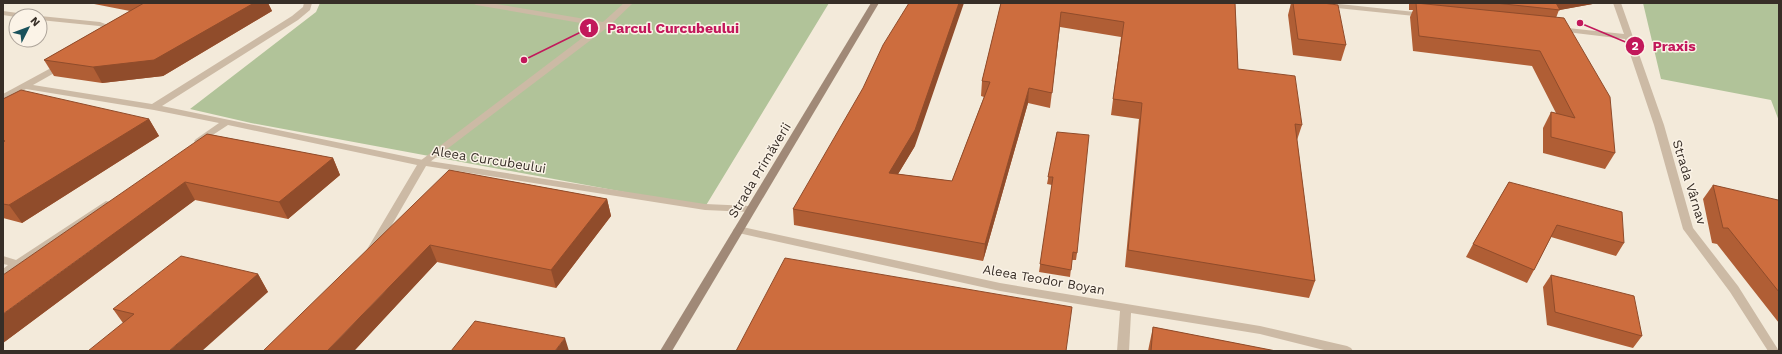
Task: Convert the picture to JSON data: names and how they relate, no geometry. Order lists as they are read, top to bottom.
{
  "streets": {
    "main road": ["Strada Primăverii"],
    "street": ["Aleea Curcubeului", "Strada Vârnav", "Aleea Teodor Boyan"]
  },
  "crossings": [
    ["Aleea Curcubeului", "Strada Primăverii"],
    ["Strada Primăverii", "Aleea Teodor Boyan"]
  ],
  "places": ["Praxis", "Parcul Curcubeului"],
  "north": "top right"
}
